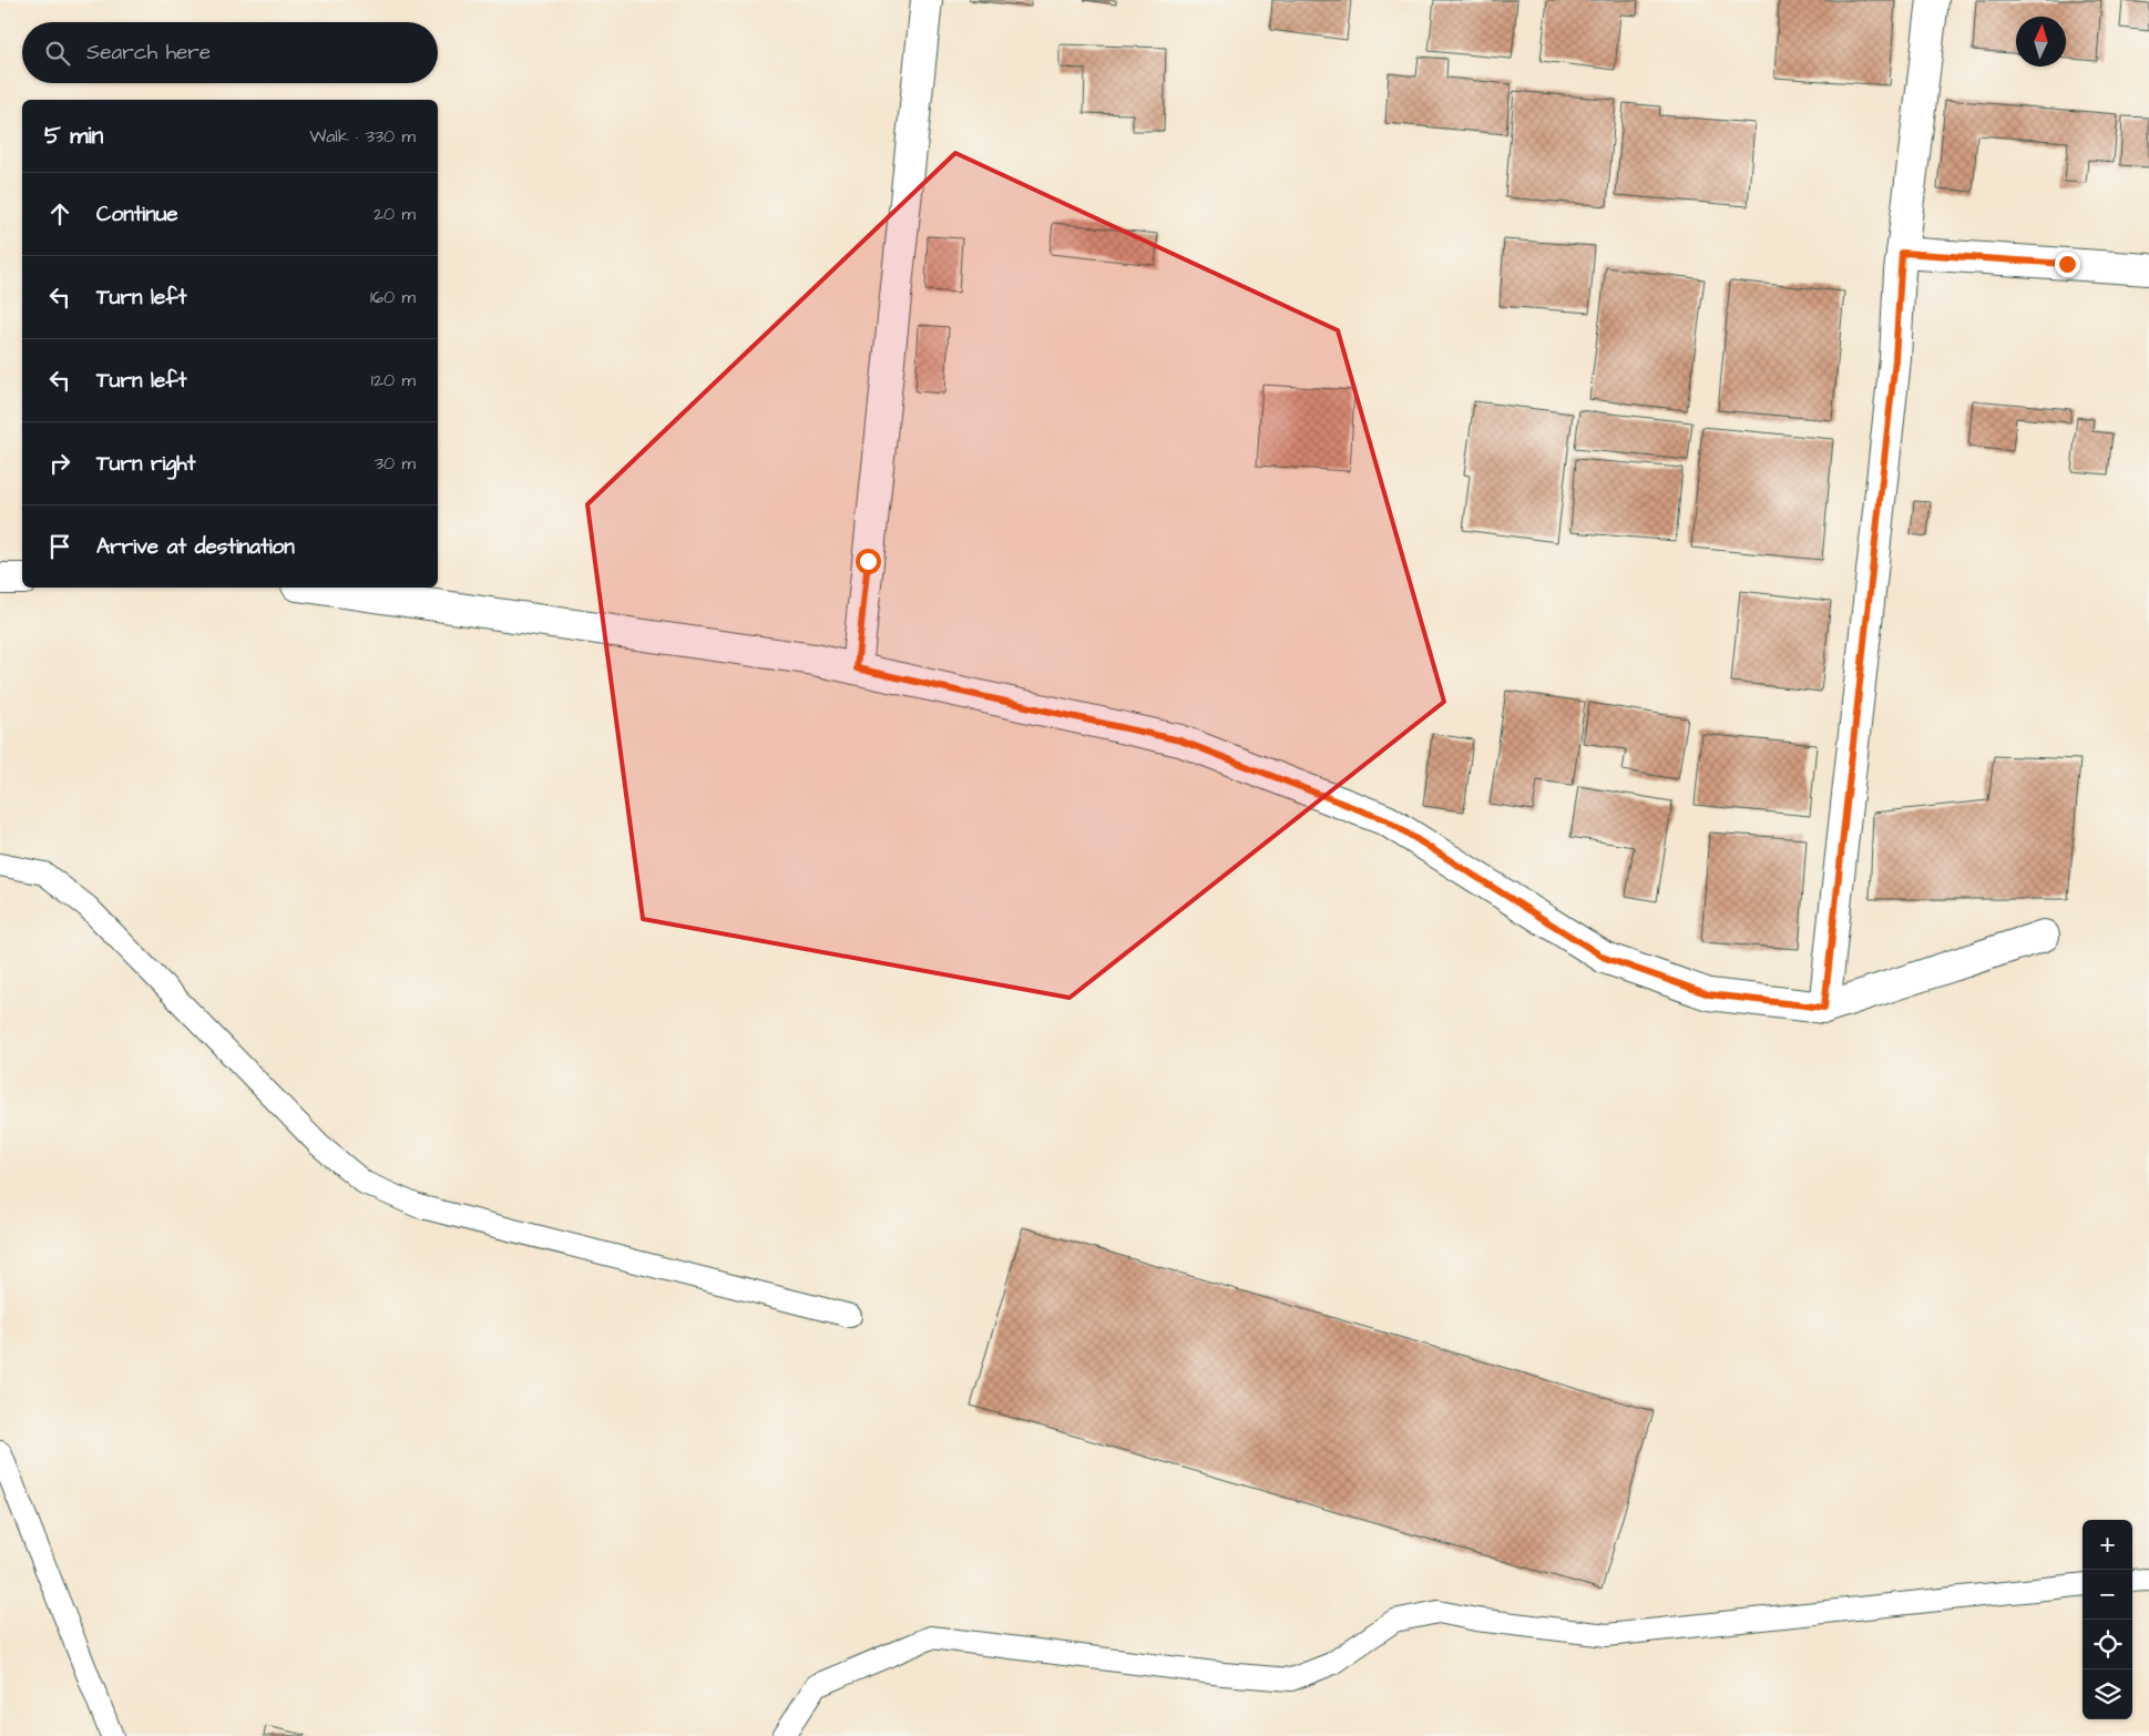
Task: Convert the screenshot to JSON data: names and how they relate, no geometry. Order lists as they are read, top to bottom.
{
  "north": "top",
  "page": {
    "search": "Search here",
    "heading": ["5 min", "Walk · 330 m"],
    "list": [
      ["Continue", "20 m"],
      ["Turn left", "160 m"],
      ["Turn left", "120 m"],
      ["Turn right", "30 m"],
      "Arrive at destination"
    ],
    "map_buttons": ["+", "−"]
  }
}
